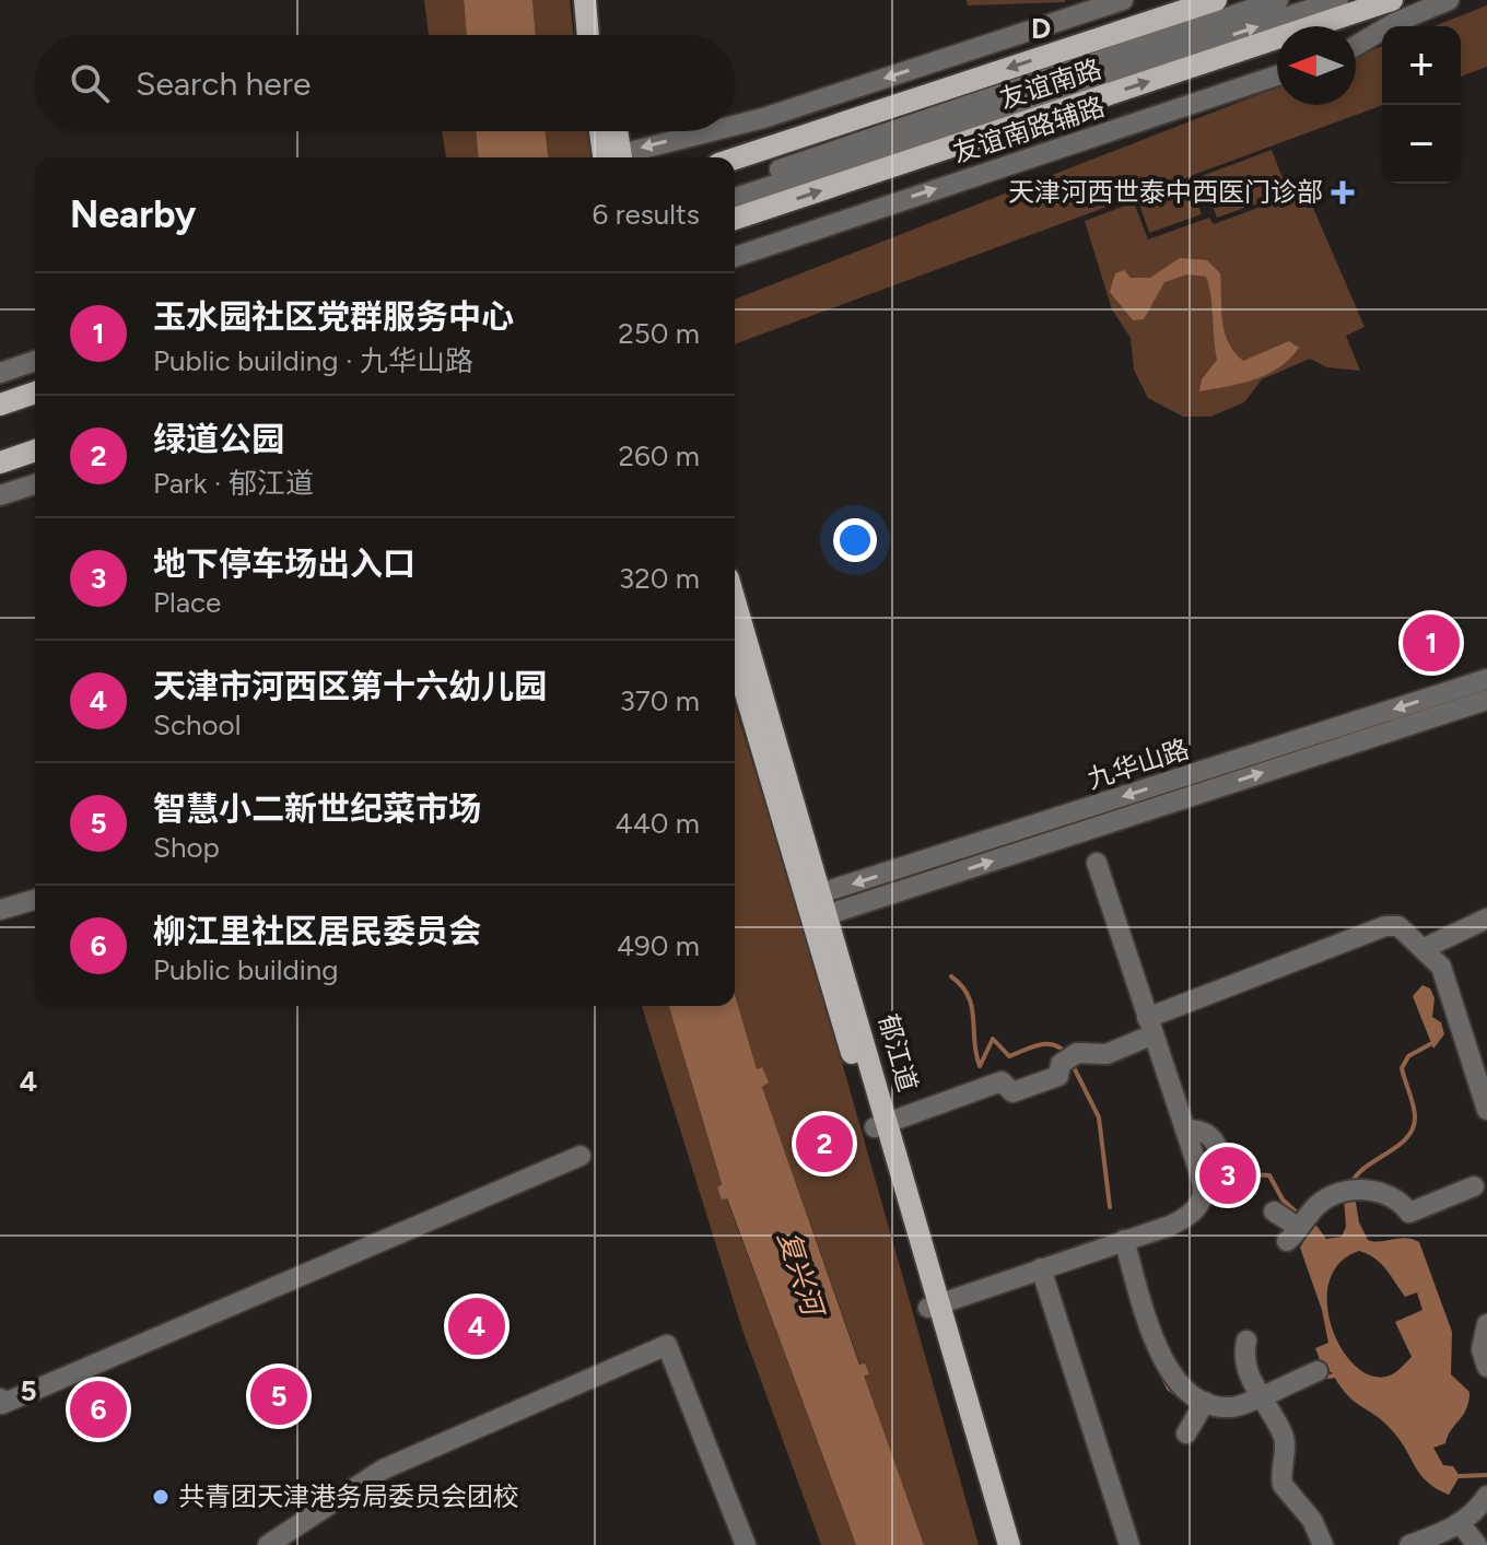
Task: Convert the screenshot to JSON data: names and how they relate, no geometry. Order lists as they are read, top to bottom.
{
  "streets": {
    "main road": ["友谊南路", "郁江道"],
    "street": ["友谊南路辅路", "九华山路"]
  },
  "crossings": [
    ["九华山路", "郁江道"]
  ],
  "water": ["复兴河"],
  "places": {
    "health": ["天津河西世泰中西医门诊部"],
    "other": ["共青团天津港务局委员会团校"]
  },
  "north": "left",
  "page": {
    "map_buttons": ["+", "−"],
    "search": "Search here",
    "heading": ["Nearby", "6 results"],
    "list": [
      {
        "mark": "1",
        "name": "玉水园社区党群服务中心",
        "note": "Public building · 九华山路",
        "value": "250 m"
      },
      {
        "mark": "2",
        "name": "绿道公园",
        "note": "Park · 郁江道",
        "value": "260 m"
      },
      {
        "mark": "3",
        "name": "地下停车场出入口",
        "note": "Place",
        "value": "320 m"
      },
      {
        "mark": "4",
        "name": "天津市河西区第十六幼儿园",
        "note": "School",
        "value": "370 m"
      },
      {
        "mark": "5",
        "name": "智慧小二新世纪菜市场",
        "note": "Shop",
        "value": "440 m"
      },
      {
        "mark": "6",
        "name": "柳江里社区居民委员会",
        "note": "Public building",
        "value": "490 m"
      }
    ],
    "pins": [
      "1",
      "2",
      "3",
      "4",
      "5",
      "6"
    ]
  },
  "grid": {
    "columns": ["D"],
    "rows": ["4", "5"]
  }
}
